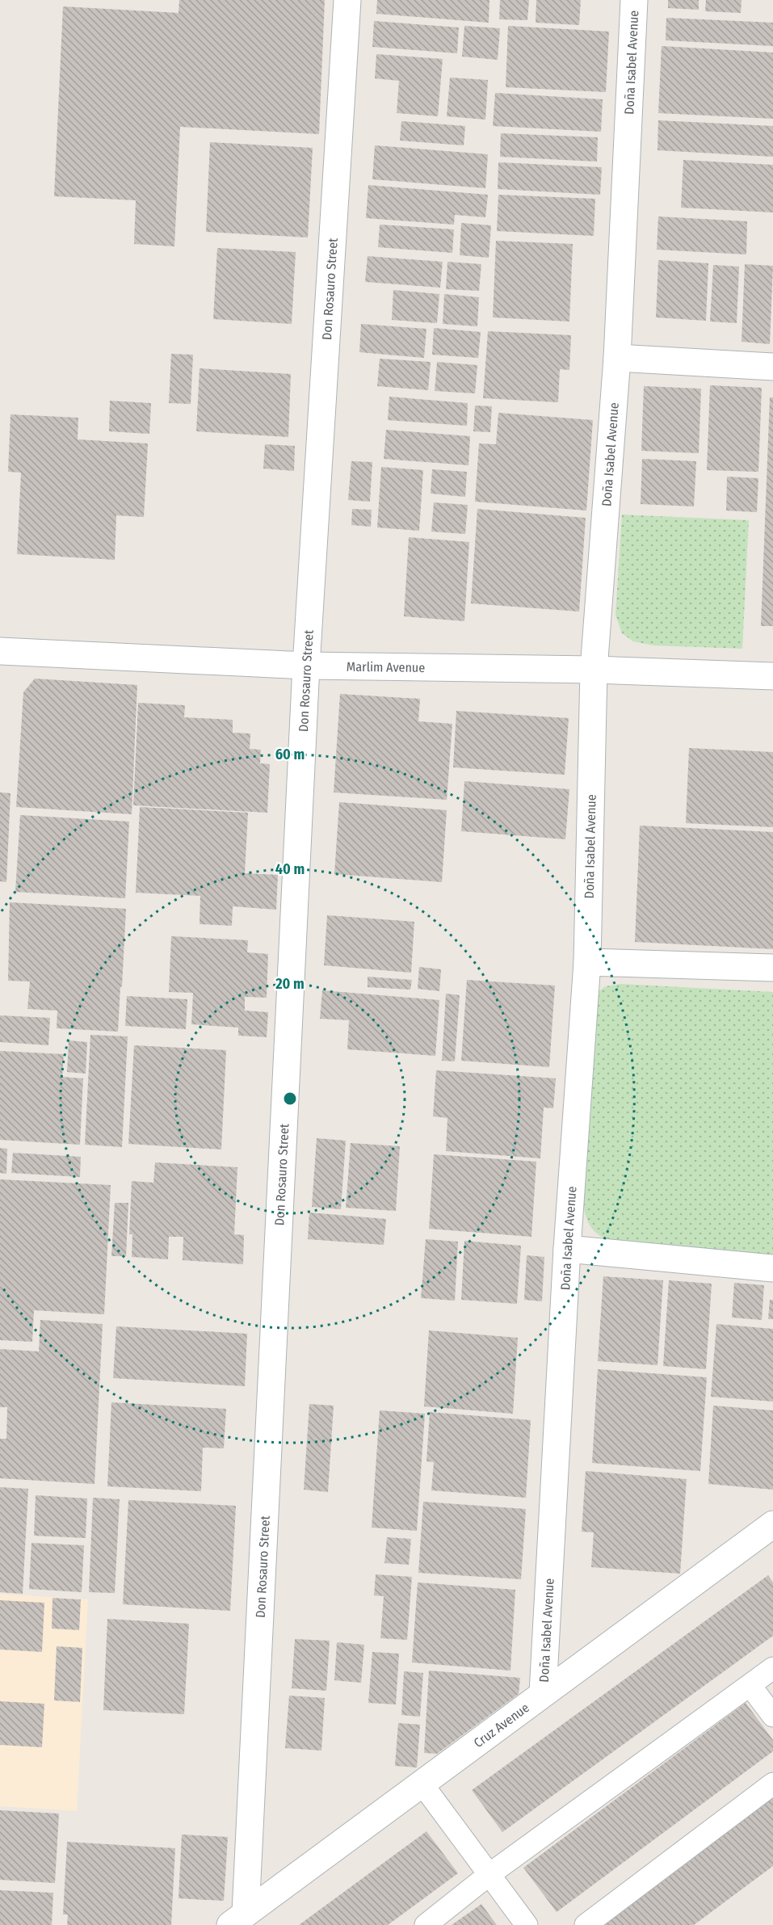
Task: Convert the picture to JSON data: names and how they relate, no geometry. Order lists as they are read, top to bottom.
{
  "streets": {
    "street": [
      "Doña Isabel Avenue",
      "Don Rosauro Street",
      "Marlim Avenue",
      "Cruz Avenue"
    ]
  },
  "crossings": [
    ["Doña Isabel Avenue", "Marlim Avenue"],
    ["Doña Isabel Avenue", "Cruz Avenue"],
    ["Don Rosauro Street", "Marlim Avenue"],
    ["Don Rosauro Street", "Cruz Avenue"]
  ],
  "rings": ["60 m", "40 m", "20 m"]
}
